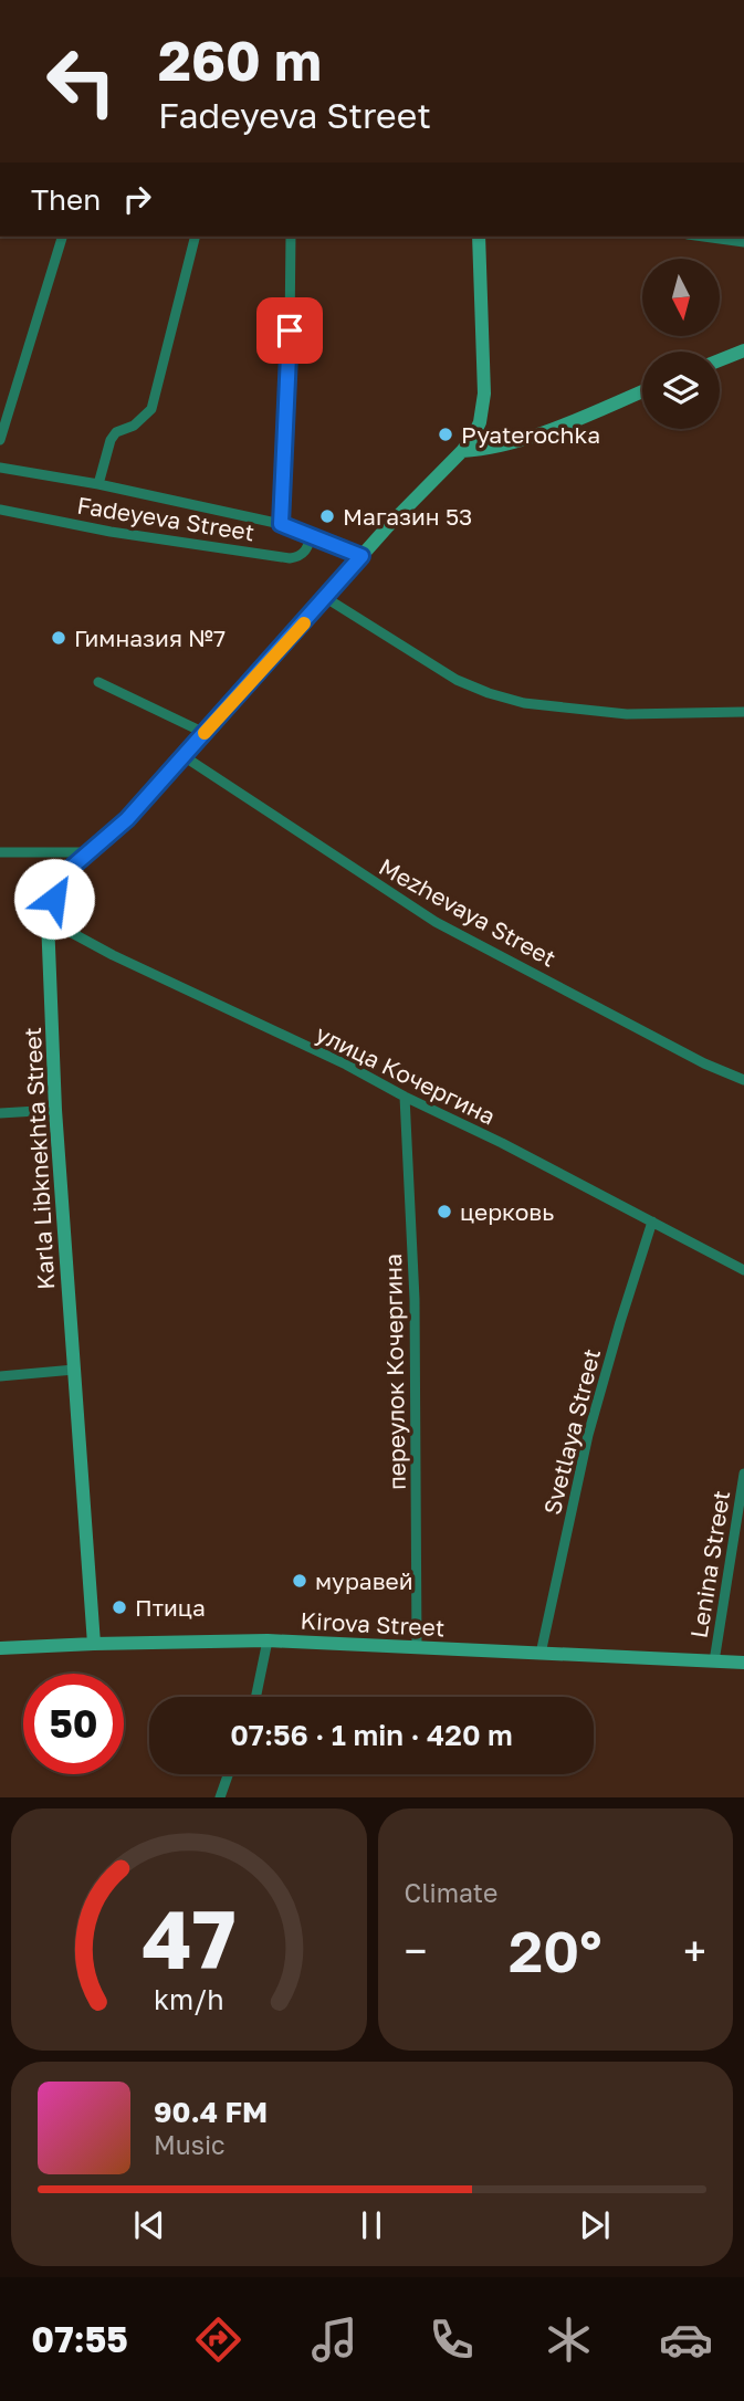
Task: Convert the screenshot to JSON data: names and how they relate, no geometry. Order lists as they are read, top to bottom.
{
  "streets": {
    "main road": ["Karla Libknekhta Street", "Kirova Street"],
    "street": [
      "Fadeyeva Street",
      "Mezhevaya Street",
      "улица Кочергина",
      "переулок Кочергина",
      "Svetlaya Street",
      "Lenina Street"
    ]
  },
  "crossings": [
    ["Fadeyeva Street", "Karla Libknekhta Street"],
    ["Mezhevaya Street", "Karla Libknekhta Street"],
    ["улица Кочергина", "Karla Libknekhta Street"],
    ["улица Кочергина", "переулок Кочергина"],
    ["улица Кочергина", "Svetlaya Street"],
    ["Karla Libknekhta Street", "Kirova Street"],
    ["переулок Кочергина", "Kirova Street"],
    ["Svetlaya Street", "Kirova Street"],
    ["Lenina Street", "Kirova Street"]
  ],
  "places": [
    "Pyaterochka",
    "Магазин 53",
    "Гимназия №7",
    "церковь",
    "муравей",
    "Птица"
  ],
  "north": "bottom",
  "page": {
    "turn": ["260 m", "Fadeyeva Street"],
    "then": "Then",
    "limit": "50",
    "trip": "07:56 · 1 min · 420 m",
    "tile": "Climate",
    "heat": ["−", "20°", "+"],
    "song": ["90.4 FM", "Music"],
    "tabs": "07:55",
    "gauge": ["47", "km/h"]
  }
}
